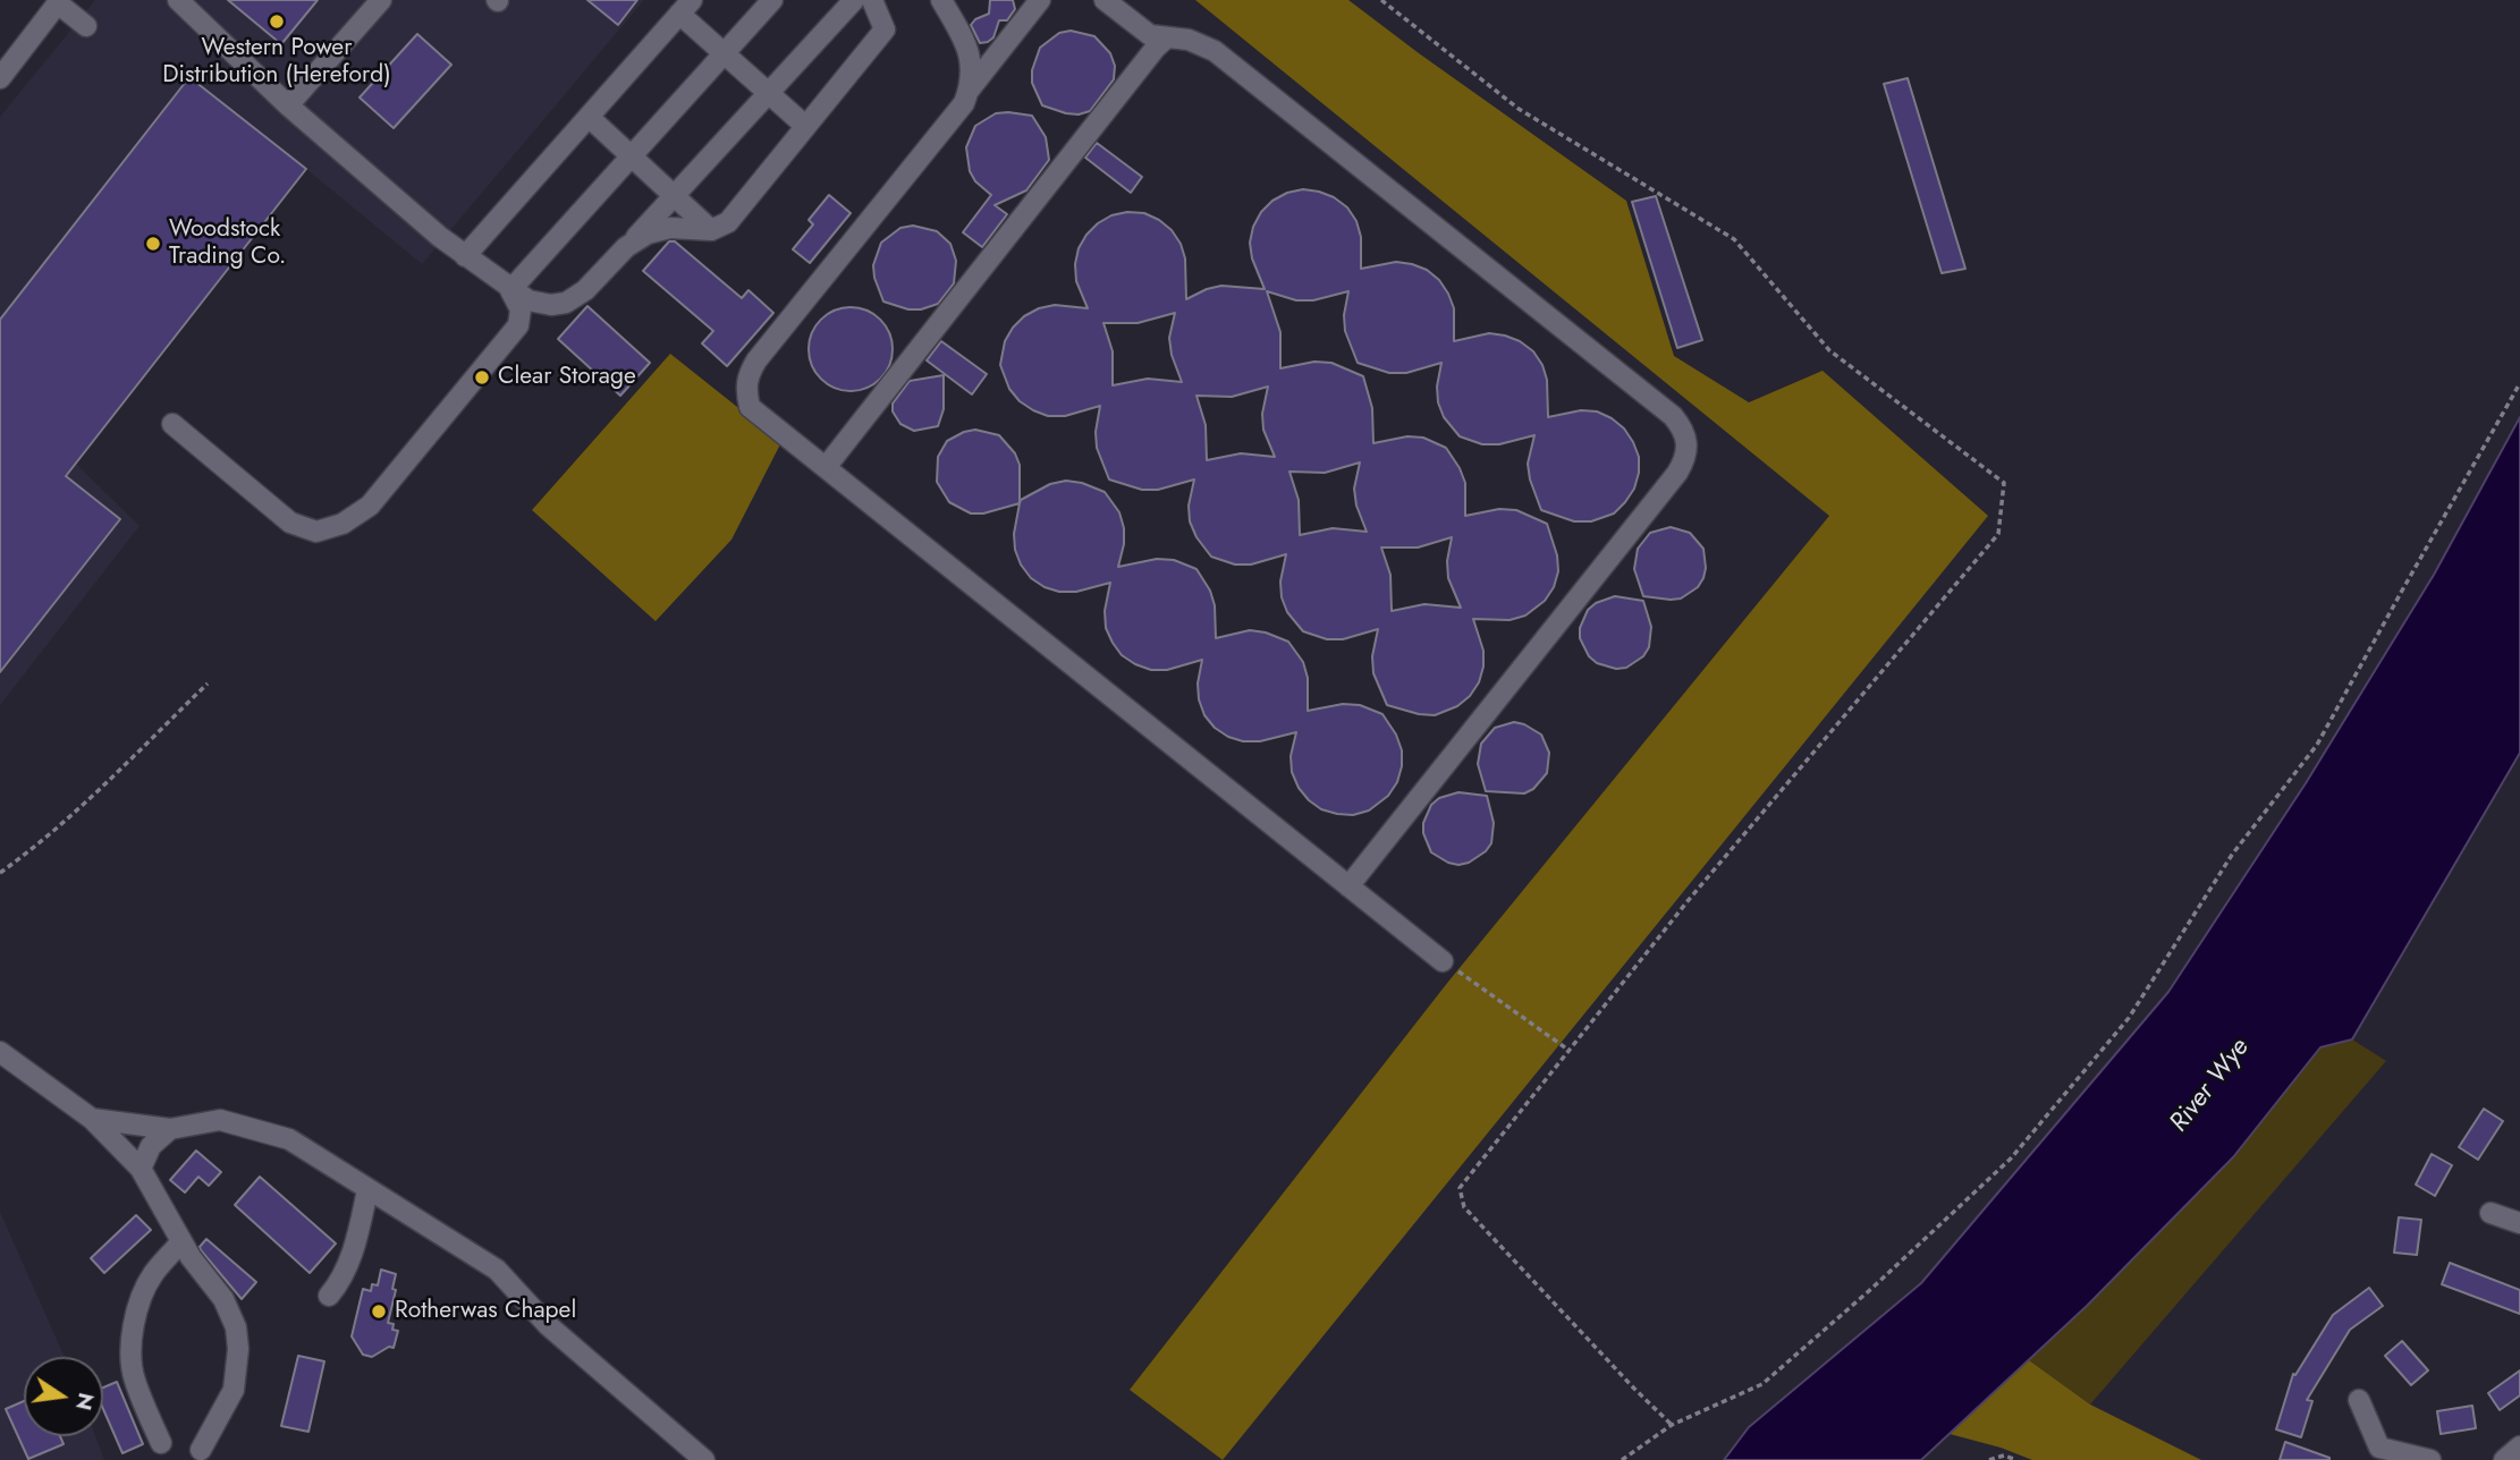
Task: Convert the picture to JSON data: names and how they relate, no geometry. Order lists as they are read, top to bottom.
{
  "water": ["River Wye"],
  "places": [
    "Western Power Distribution (Hereford)",
    "Woodstock Trading Co.",
    "Clear Storage",
    "Rotherwas Chapel"
  ],
  "north": "right"
}
